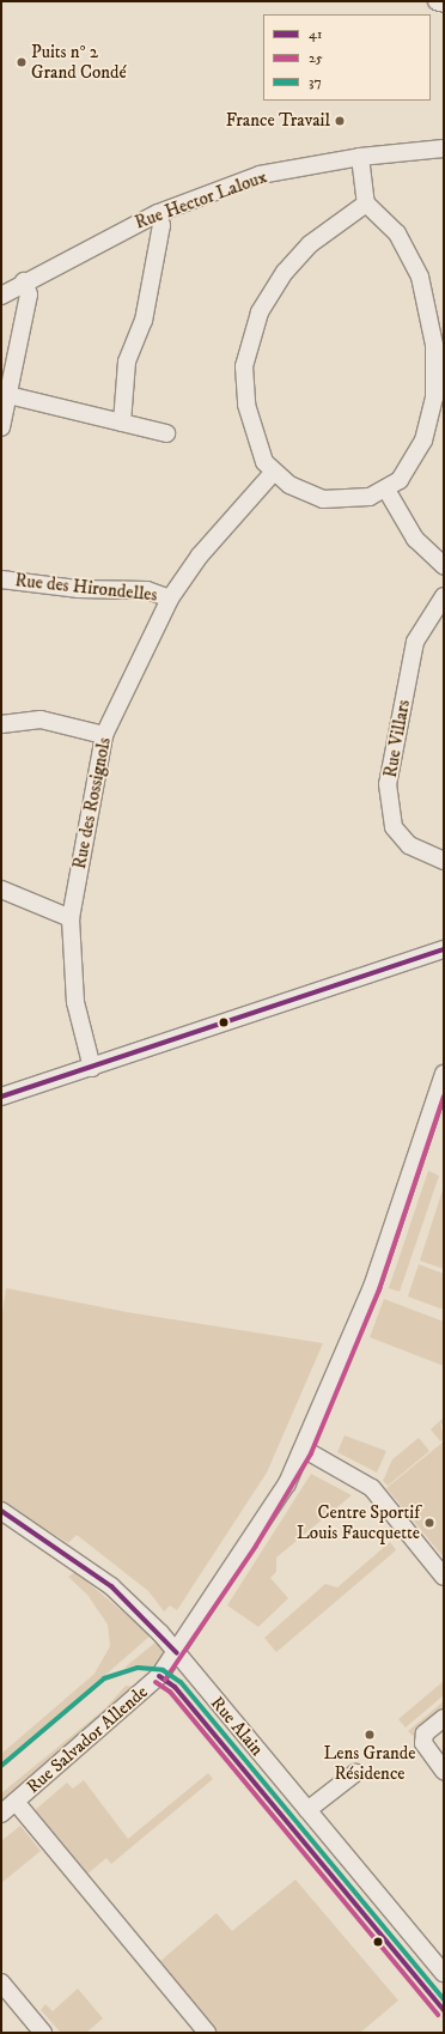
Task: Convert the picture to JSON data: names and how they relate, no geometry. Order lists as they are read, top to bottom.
{
  "streets": {
    "street": [
      "Rue Hector Laloux",
      "Rue des Hirondelles",
      "Rue Villars",
      "Rue des Rossignols",
      "Rue Alain",
      "Rue Salvador Allende"
    ]
  },
  "crossings": [
    ["Rue des Hirondelles", "Rue des Rossignols"],
    ["Rue Alain", "Rue Salvador Allende"]
  ],
  "places": [
    "Puits n° 2 Grand Condé",
    "France Travail",
    "Centre Sportif Louis Faucquette",
    "Lens Grande Résidence"
  ],
  "lines": ["transit line 41", "transit line 25", "transit line 37"],
  "legend": ["41", "25", "37"]
}
